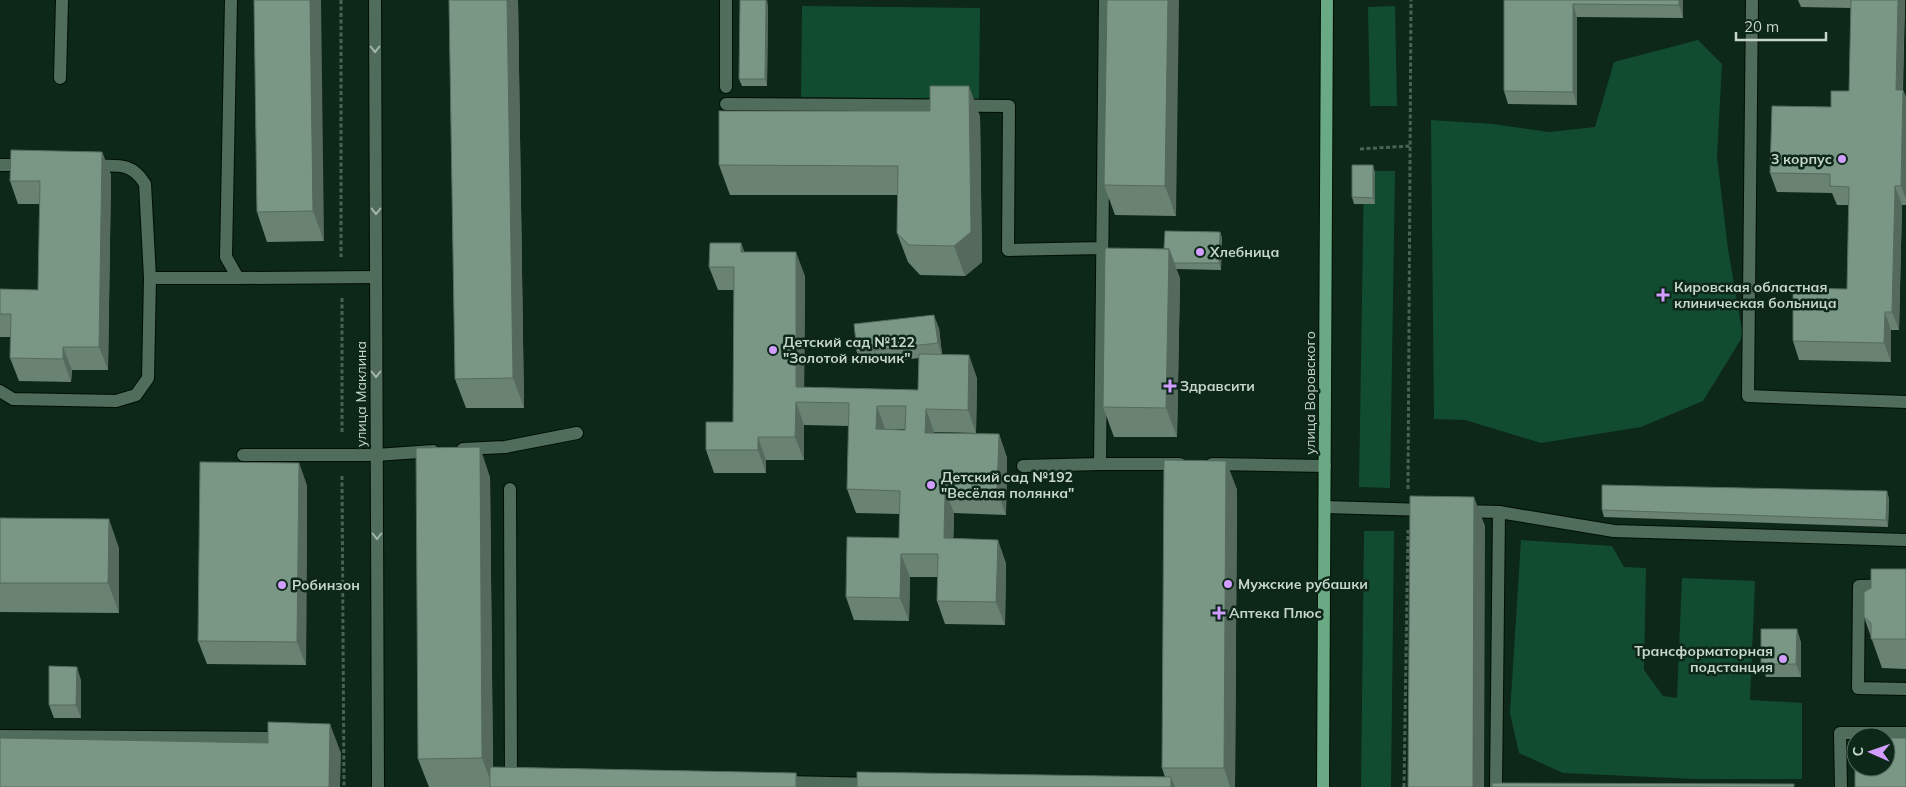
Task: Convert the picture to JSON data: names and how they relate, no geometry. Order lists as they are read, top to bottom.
{
  "streets": {
    "main road": ["улица Воровского"],
    "street": ["улица Маклина"]
  },
  "one_way": ["улица Маклина"],
  "places": {
    "other": [
      "3 корпус",
      "Хлебница",
      "Детский сад №122 \"Золотой ключик\"",
      "Детский сад №192 \"Весёлая полянка\"",
      "Мужские рубашки",
      "Робинзон",
      "Трансформаторная подстанция"
    ],
    "health": ["Кировская областная клиническая больница", "Здравсити", "Аптека Плюс"]
  },
  "scale_bar": "20 m",
  "north": "left"
}
